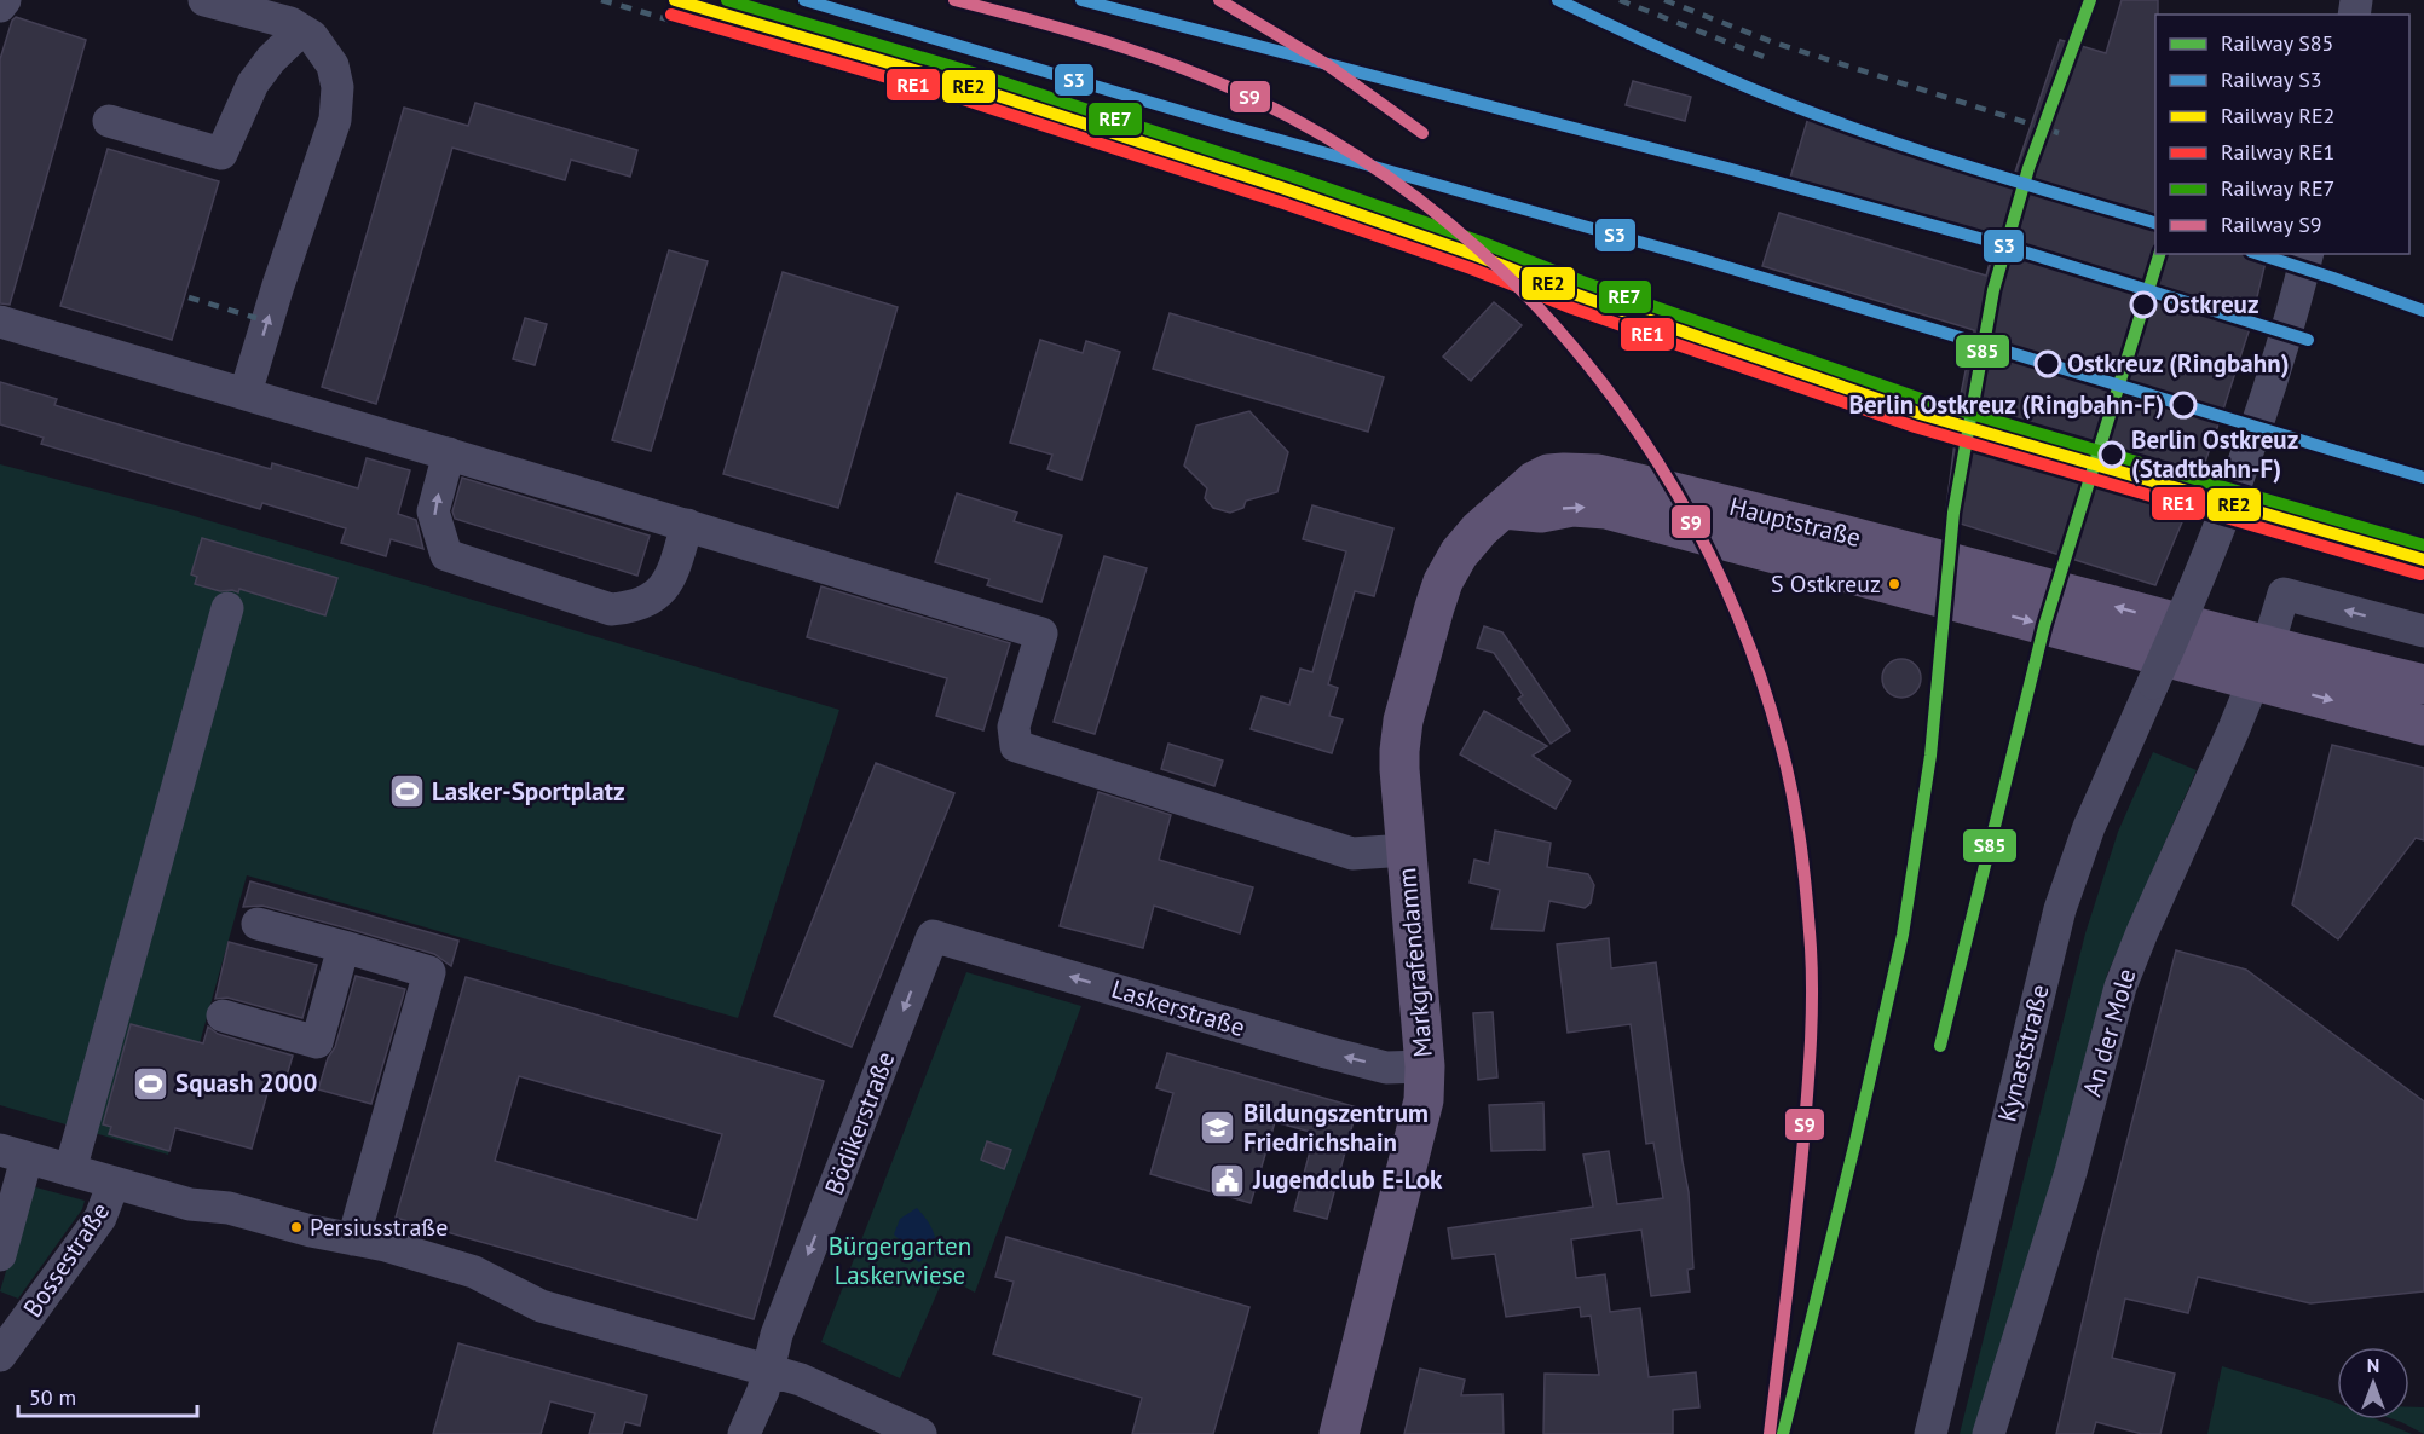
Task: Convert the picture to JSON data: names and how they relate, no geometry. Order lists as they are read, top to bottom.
{
  "streets": {
    "main road": ["Hauptstraße", "Markgrafendamm"],
    "street": [
      "Laskerstraße",
      "An der Mole",
      "Kynaststraße",
      "Bödikerstraße",
      "Bossestraße"
    ]
  },
  "crossings": [
    ["Hauptstraße", "Markgrafendamm"],
    ["Hauptstraße", "An der Mole"],
    ["Markgrafendamm", "Laskerstraße"],
    ["Laskerstraße", "Bödikerstraße"]
  ],
  "one_way": ["Laskerstraße", "Bödikerstraße"],
  "parks": ["Bürgergarten Laskerwiese"],
  "places": {
    "other": [
      "Ostkreuz",
      "Ostkreuz (Ringbahn)",
      "Berlin Ostkreuz (Ringbahn-F)",
      "Berlin Ostkreuz (Stadtbahn-F)",
      "S Ostkreuz",
      "Persiusstraße"
    ],
    "sports": ["Lasker-Sportplatz", "Squash 2000"],
    "school or university": ["Bildungszentrum Friedrichshain"],
    "public building": ["Jugendclub E-Lok"]
  },
  "lines": [
    "rail line S85",
    "rail line S3",
    "rail line RE2",
    "rail line RE7",
    "rail line S9",
    "rail line RE1"
  ],
  "legend": [
    "Railway S85",
    "Railway S3",
    "Railway RE2",
    "Railway RE1",
    "Railway RE7",
    "Railway S9"
  ],
  "scale_bar": "50 m",
  "north": "top"
}
